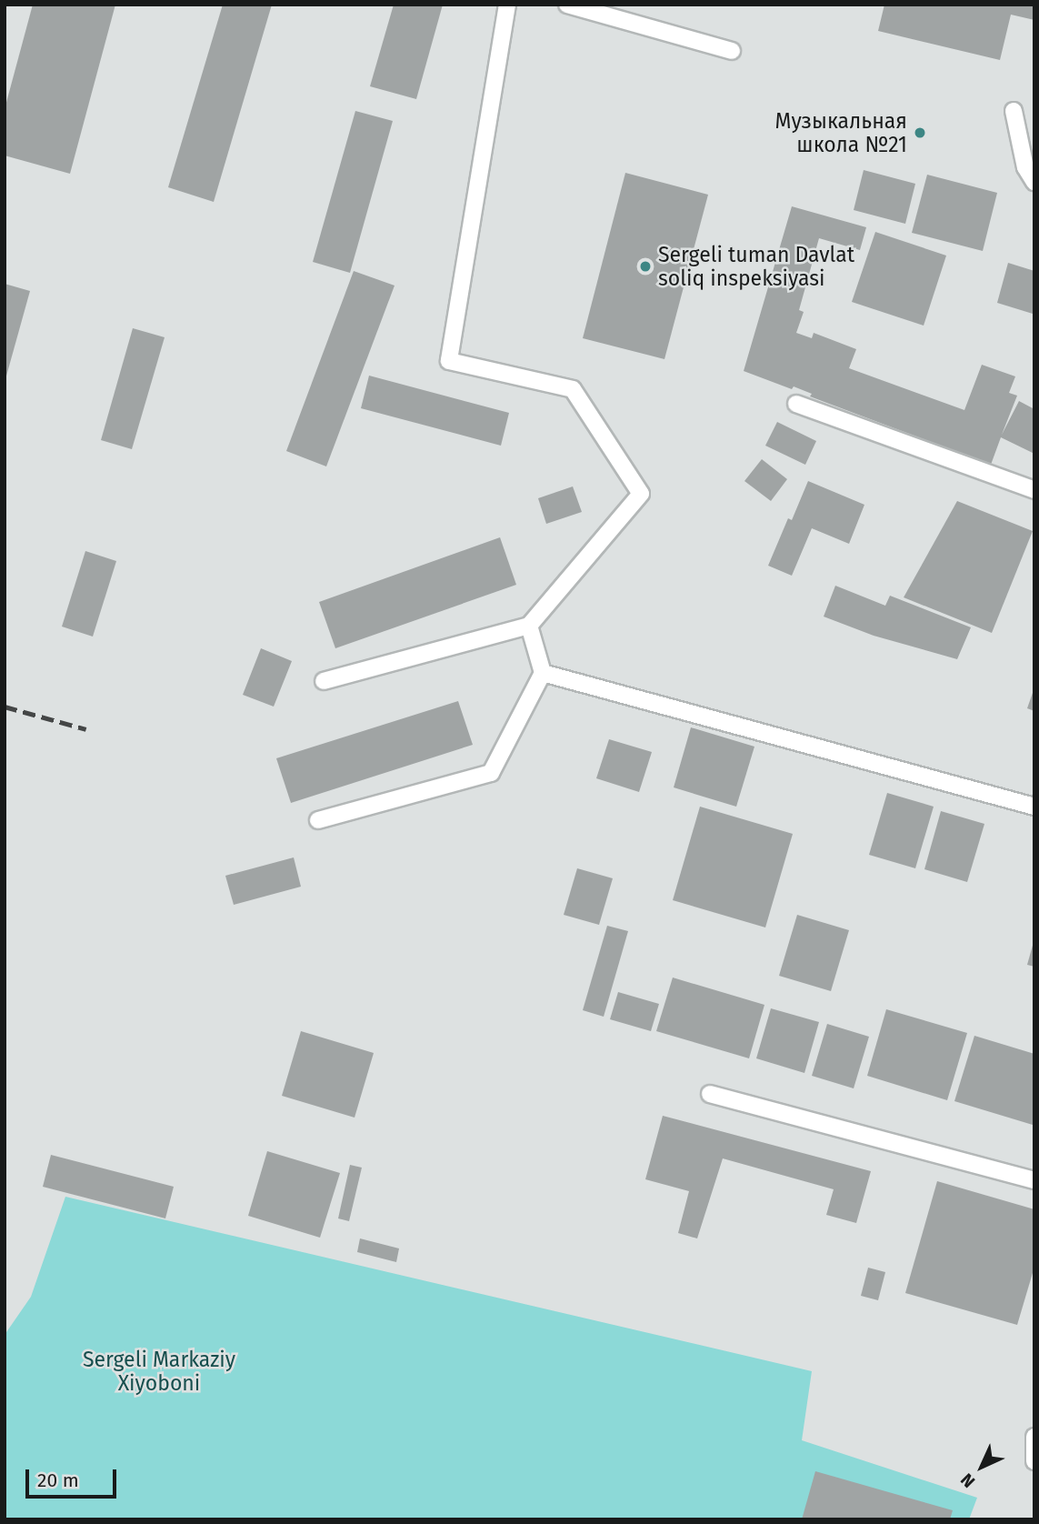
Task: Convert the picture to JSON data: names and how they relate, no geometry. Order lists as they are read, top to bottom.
{
  "parks": ["Sergeli Markaziy Xiyoboni"],
  "places": ["Музыкальная школа №21", "Sergeli tuman Davlat soliq inspeksiyasi"],
  "scale_bar": "20 m",
  "north": "bottom left"
}
